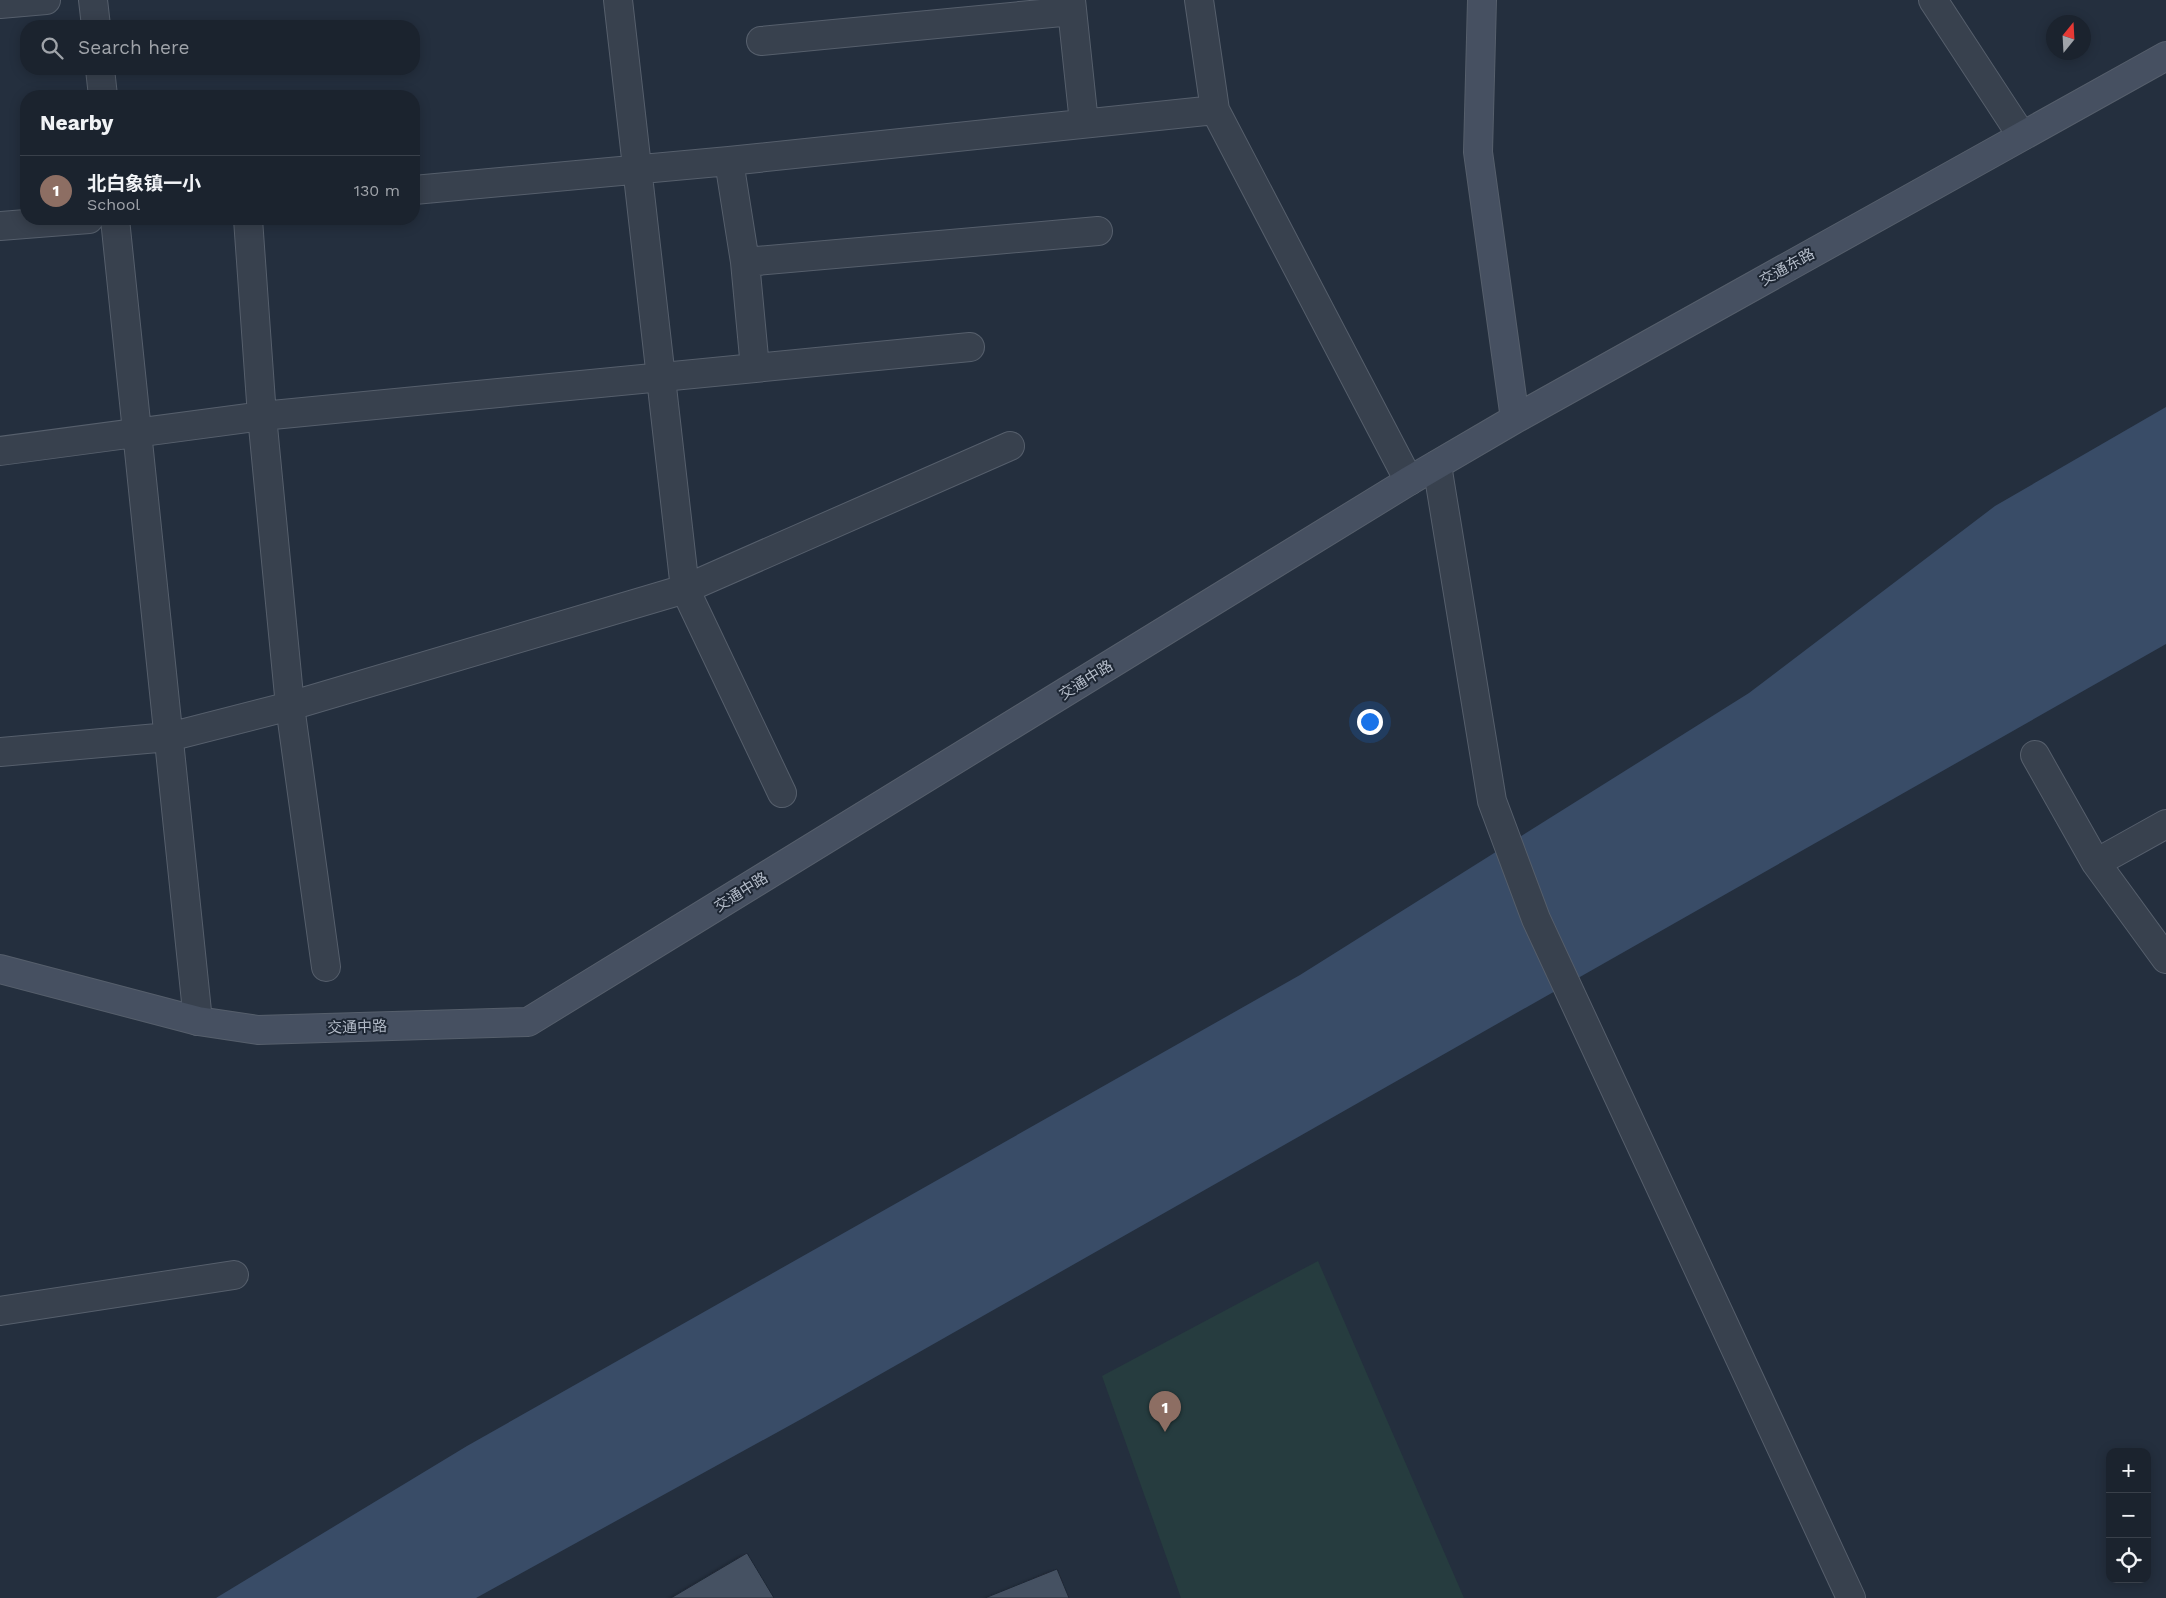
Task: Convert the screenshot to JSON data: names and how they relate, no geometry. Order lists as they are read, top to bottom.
{
  "streets": {
    "street": ["交通东路", "交通中路"]
  },
  "crossings": [
    ["交通东路", "交通中路"]
  ],
  "north": "top",
  "page": {
    "search": "Search here",
    "heading": "Nearby",
    "list": [
      {
        "mark": "1",
        "name": "北白象镇一小",
        "note": "School",
        "value": "130 m"
      }
    ],
    "pins": "1",
    "map_buttons": ["+", "−"]
  }
}
